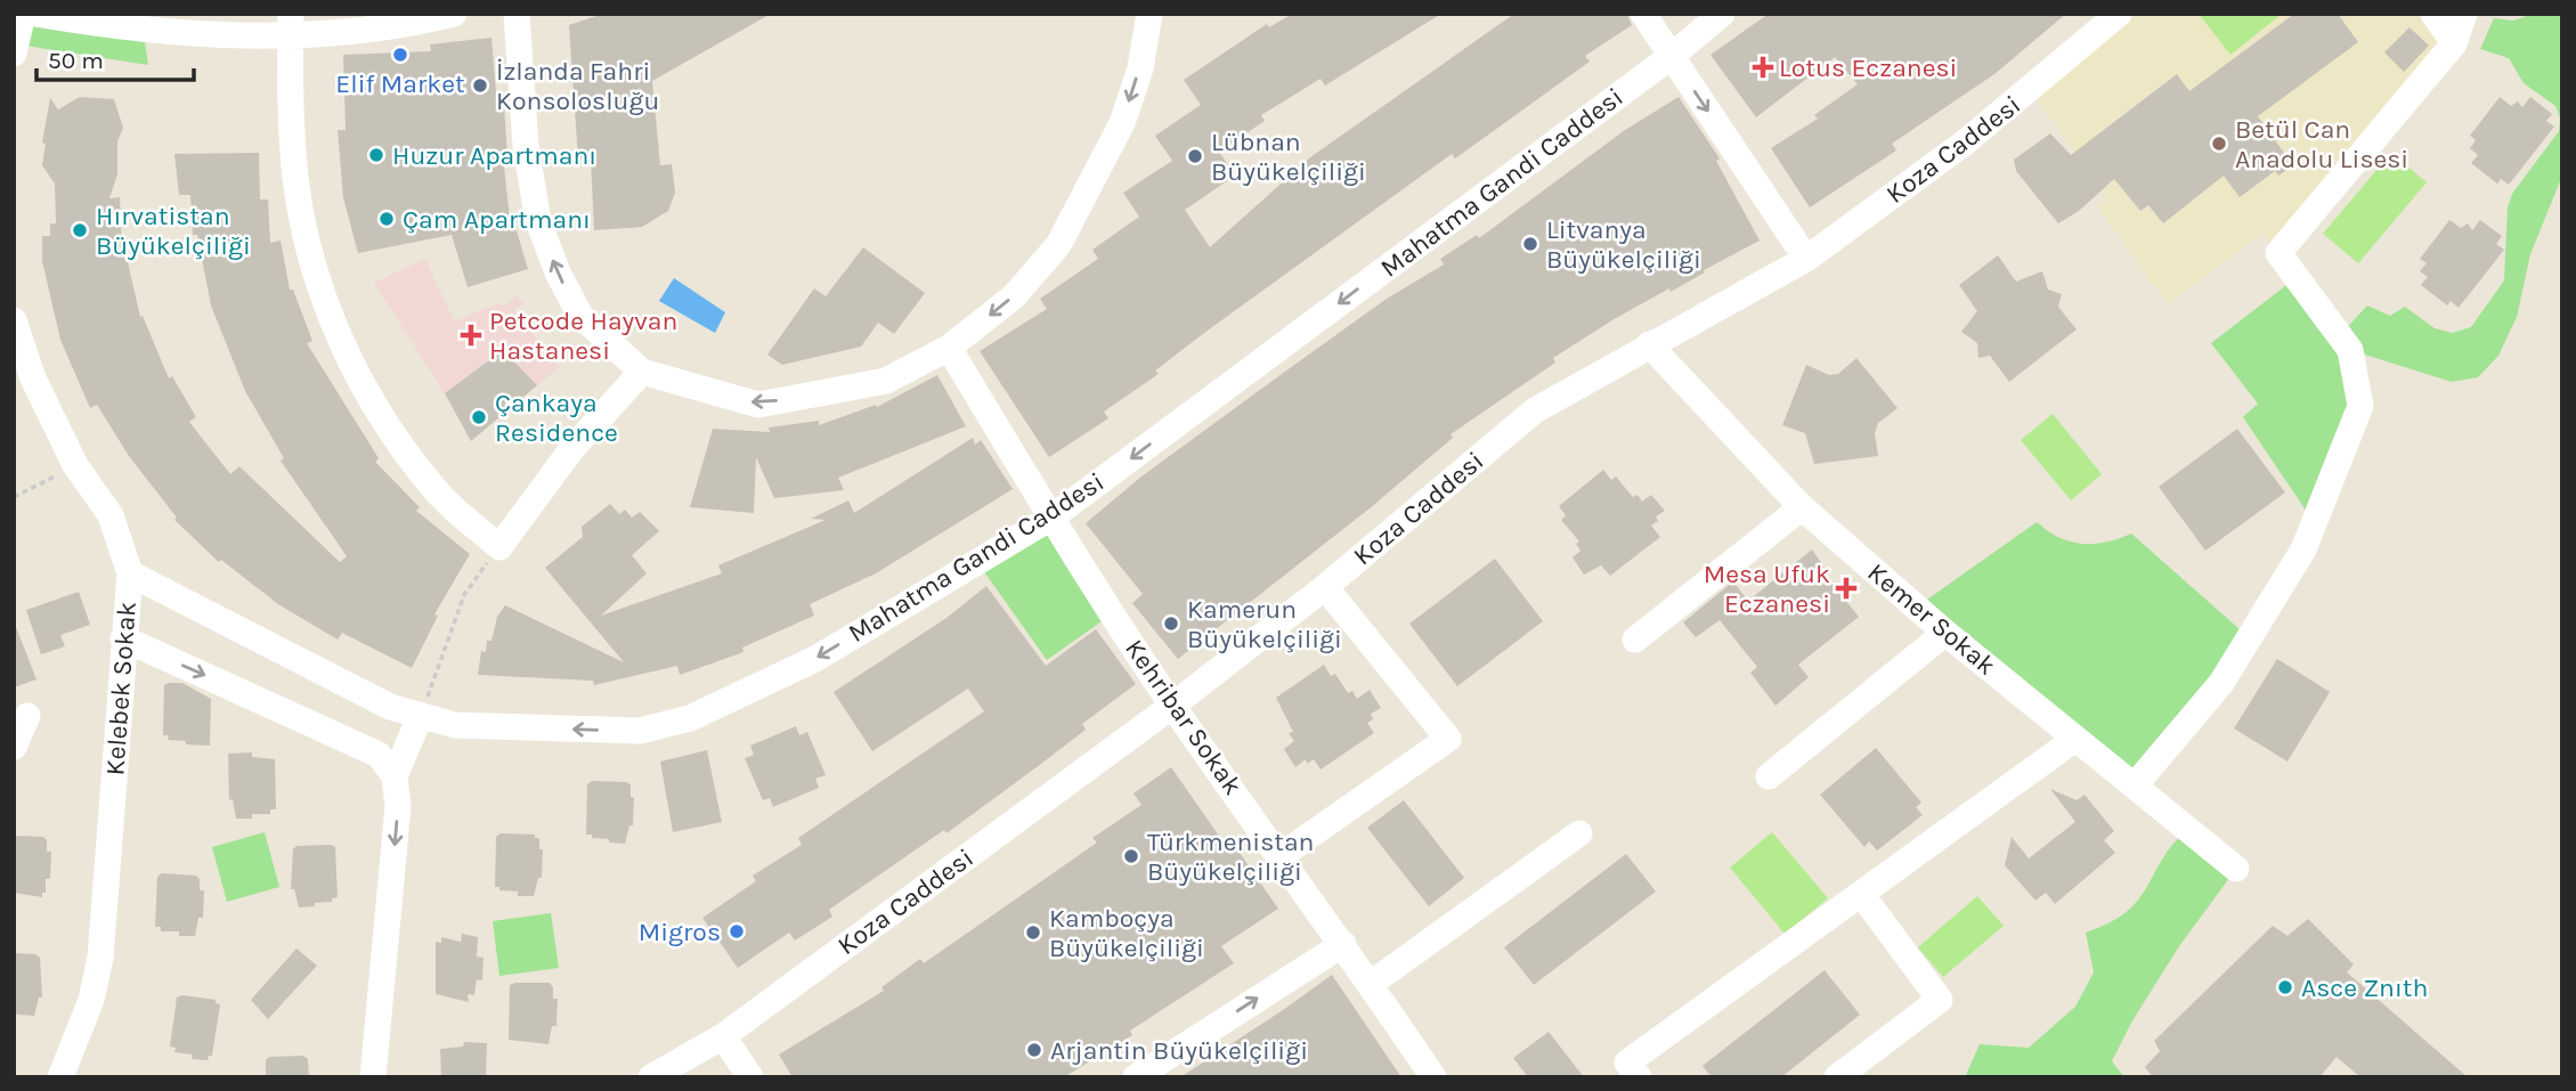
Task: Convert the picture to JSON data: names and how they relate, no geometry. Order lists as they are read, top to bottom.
{
  "streets": {
    "street": [
      "Koza Caddesi",
      "Mahatma Gandi Caddesi",
      "Kemer Sokak",
      "Kelebek Sokak",
      "Kehribar Sokak"
    ]
  },
  "crossings": [
    ["Koza Caddesi", "Kemer Sokak"],
    ["Koza Caddesi", "Kehribar Sokak"],
    ["Mahatma Gandi Caddesi", "Kelebek Sokak"],
    ["Mahatma Gandi Caddesi", "Kehribar Sokak"]
  ],
  "one_way": ["Mahatma Gandi Caddesi"],
  "places": {
    "other": [
      "Elif Market",
      "İzlanda Fahri Konsolosluğu",
      "Betül Can Anadolu Lisesi",
      "Huzur Apartmanı",
      "Lübnan Büyükelçiliği",
      "Çam Apartmanı",
      "Hırvatistan Büyükelçiliği",
      "Litvanya Büyükelçiliği",
      "Çankaya Residence",
      "Kamerun Büyükelçiliği",
      "Türkmenistan Büyükelçiliği",
      "Migros",
      "Kamboçya Büyükelçiliği",
      "Asce Znıth",
      "Arjantin Büyükelçiliği"
    ],
    "health": ["Lotus Eczanesi", "Petcode Hayvan Hastanesi", "Mesa Ufuk Eczanesi"]
  },
  "scale_bar": "50 m"
}
